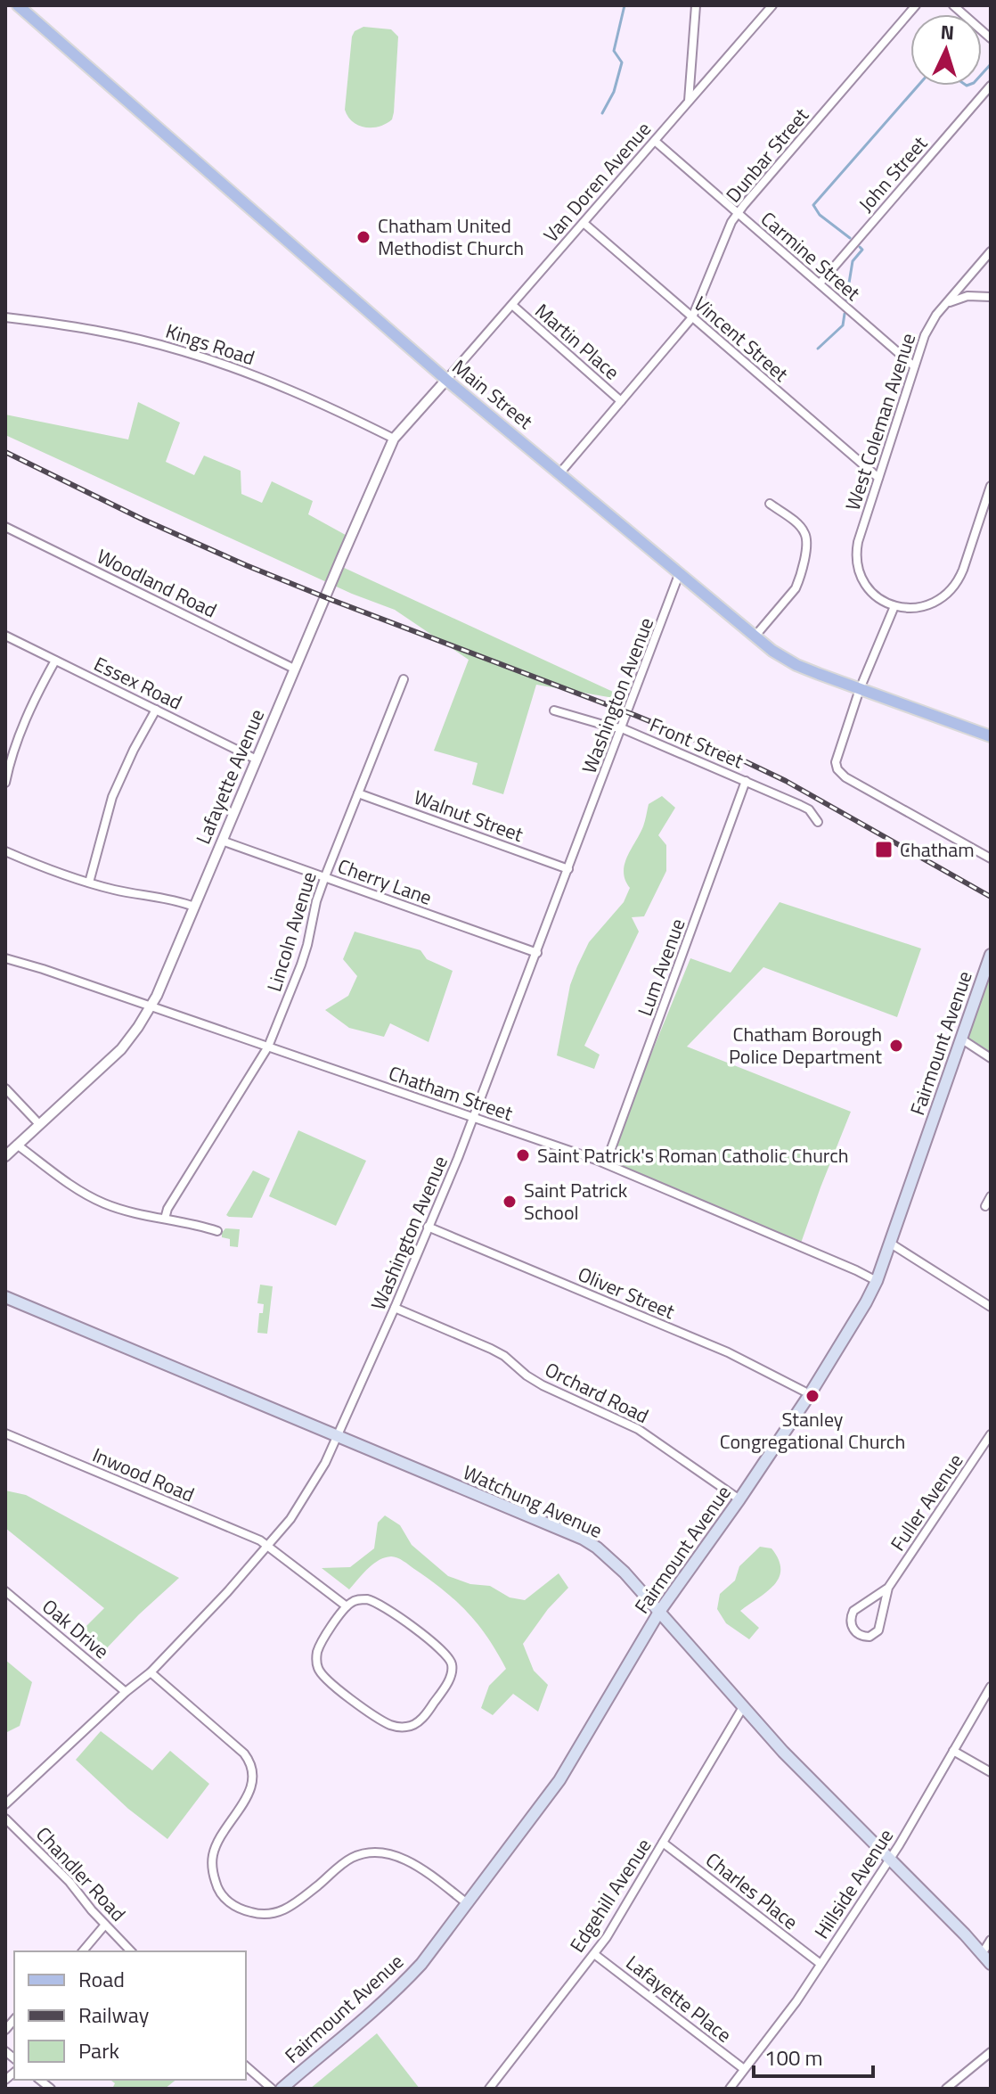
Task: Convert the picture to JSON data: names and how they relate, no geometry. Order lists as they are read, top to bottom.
{
  "streets": {
    "main road": ["Main Street", "Fairmount Avenue", "Watchung Avenue"],
    "street": [
      "Dunbar Street",
      "John Street",
      "Van Doren Avenue",
      "Carmine Street",
      "Vincent Street",
      "Martin Place",
      "Kings Road",
      "West Coleman Avenue",
      "Woodland Road",
      "Essex Road",
      "Washington Avenue",
      "Front Street",
      "Lafayette Avenue",
      "Walnut Street",
      "Cherry Lane",
      "Lincoln Avenue",
      "Lum Avenue",
      "Chatham Street",
      "Oliver Street",
      "Orchard Road",
      "Inwood Road",
      "Fuller Avenue",
      "Oak Drive",
      "Chandler Road",
      "Hillside Avenue",
      "Charles Place",
      "Edgehill Avenue",
      "Lafayette Place"
    ]
  },
  "crossings": [
    ["Dunbar Street", "Carmine Street"],
    ["Dunbar Street", "Vincent Street"],
    ["Dunbar Street", "Martin Place"],
    ["Dunbar Street", "Main Street"],
    ["John Street", "Carmine Street"],
    ["Van Doren Avenue", "Carmine Street"],
    ["Van Doren Avenue", "Vincent Street"],
    ["Van Doren Avenue", "Martin Place"],
    ["Van Doren Avenue", "Main Street"],
    ["Van Doren Avenue", "Lafayette Avenue"],
    ["Carmine Street", "West Coleman Avenue"],
    ["Vincent Street", "West Coleman Avenue"],
    ["Kings Road", "Lafayette Avenue"],
    ["Main Street", "Washington Avenue"],
    ["Main Street", "Lafayette Avenue"],
    ["Woodland Road", "Lafayette Avenue"],
    ["Essex Road", "Lafayette Avenue"],
    ["Washington Avenue", "Front Street"],
    ["Washington Avenue", "Walnut Street"],
    ["Washington Avenue", "Cherry Lane"],
    ["Washington Avenue", "Chatham Street"],
    ["Washington Avenue", "Oliver Street"],
    ["Washington Avenue", "Orchard Road"],
    ["Washington Avenue", "Inwood Road"],
    ["Washington Avenue", "Watchung Avenue"],
    ["Washington Avenue", "Oak Drive"],
    ["Front Street", "Lum Avenue"],
    ["Lafayette Avenue", "Cherry Lane"],
    ["Lafayette Avenue", "Chatham Street"],
    ["Walnut Street", "Lincoln Avenue"],
    ["Cherry Lane", "Lincoln Avenue"],
    ["Lincoln Avenue", "Chatham Street"],
    ["Lum Avenue", "Chatham Street"],
    ["Fairmount Avenue", "Chatham Street"],
    ["Fairmount Avenue", "Oliver Street"],
    ["Fairmount Avenue", "Orchard Road"],
    ["Fairmount Avenue", "Watchung Avenue"],
    ["Watchung Avenue", "Hillside Avenue"],
    ["Watchung Avenue", "Edgehill Avenue"],
    ["Hillside Avenue", "Charles Place"],
    ["Hillside Avenue", "Lafayette Place"],
    ["Charles Place", "Edgehill Avenue"],
    ["Edgehill Avenue", "Lafayette Place"]
  ],
  "places": {
    "other": [
      "Chatham United Methodist Church",
      "Chatham Borough Police Department",
      "Saint Patrick's Roman Catholic Church",
      "Saint Patrick School",
      "Stanley Congregational Church"
    ],
    "transit": ["Chatham"]
  },
  "legend": ["Road", "Railway", "Park"],
  "scale_bar": "100 m",
  "north": "top"
}
